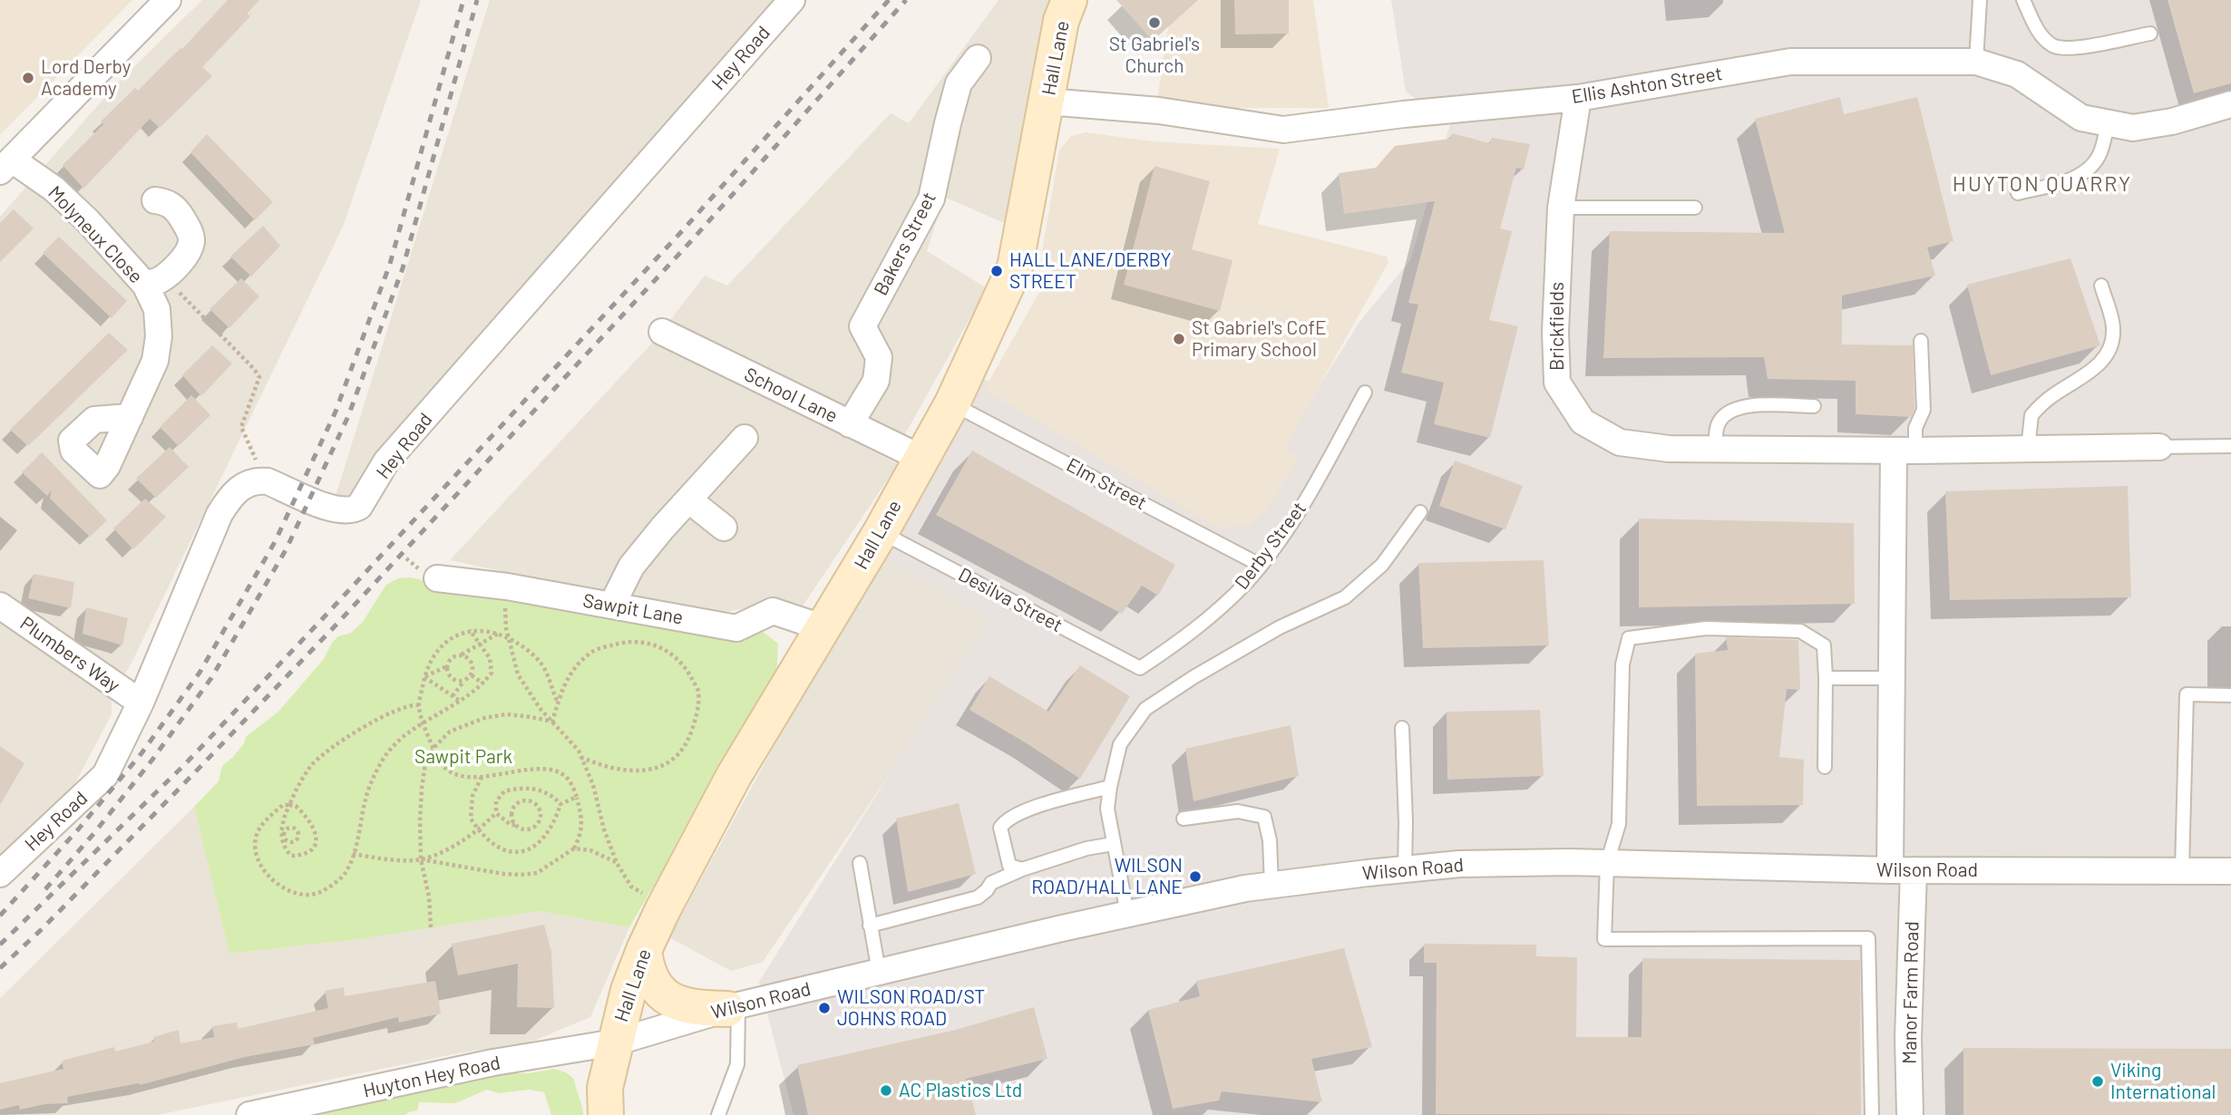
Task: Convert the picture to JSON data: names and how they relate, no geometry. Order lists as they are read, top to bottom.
{
  "streets": {
    "street": [
      "Hey Road",
      "Hall Lane",
      "Ellis Ashton Street",
      "Molyneux Close",
      "Bakers Street",
      "Brickfields",
      "School Lane",
      "Sawpit Lane",
      "Plumbers Way",
      "Wilson Road",
      "Manor Farm Road",
      "Huyton Hey Road"
    ],
    "lane": ["Elm Street", "Derby Street", "Desilva Street"]
  },
  "crossings": [
    ["Hey Road", "Plumbers Way"],
    ["Hall Lane", "Ellis Ashton Street"],
    ["Hall Lane", "School Lane"],
    ["Hall Lane", "Elm Street"],
    ["Hall Lane", "Desilva Street"],
    ["Hall Lane", "Sawpit Lane"],
    ["Hall Lane", "Wilson Road"],
    ["Hall Lane", "Huyton Hey Road"],
    ["Ellis Ashton Street", "Brickfields"],
    ["Bakers Street", "School Lane"],
    ["Brickfields", "Manor Farm Road"],
    ["Elm Street", "Derby Street"],
    ["Derby Street", "Desilva Street"],
    ["Wilson Road", "Manor Farm Road"],
    ["Wilson Road", "Huyton Hey Road"]
  ],
  "districts": ["HUYTON QUARRY"],
  "parks": ["Sawpit Park"],
  "places": [
    "St Gabriel's Church",
    "Lord Derby Academy",
    "HALL LANE/DERBY STREET",
    "St Gabriel's CofE Primary School",
    "WILSON ROAD/HALL LANE",
    "WILSON ROAD/ST JOHNS ROAD",
    "Viking International",
    "AC Plastics Ltd"
  ]
}
